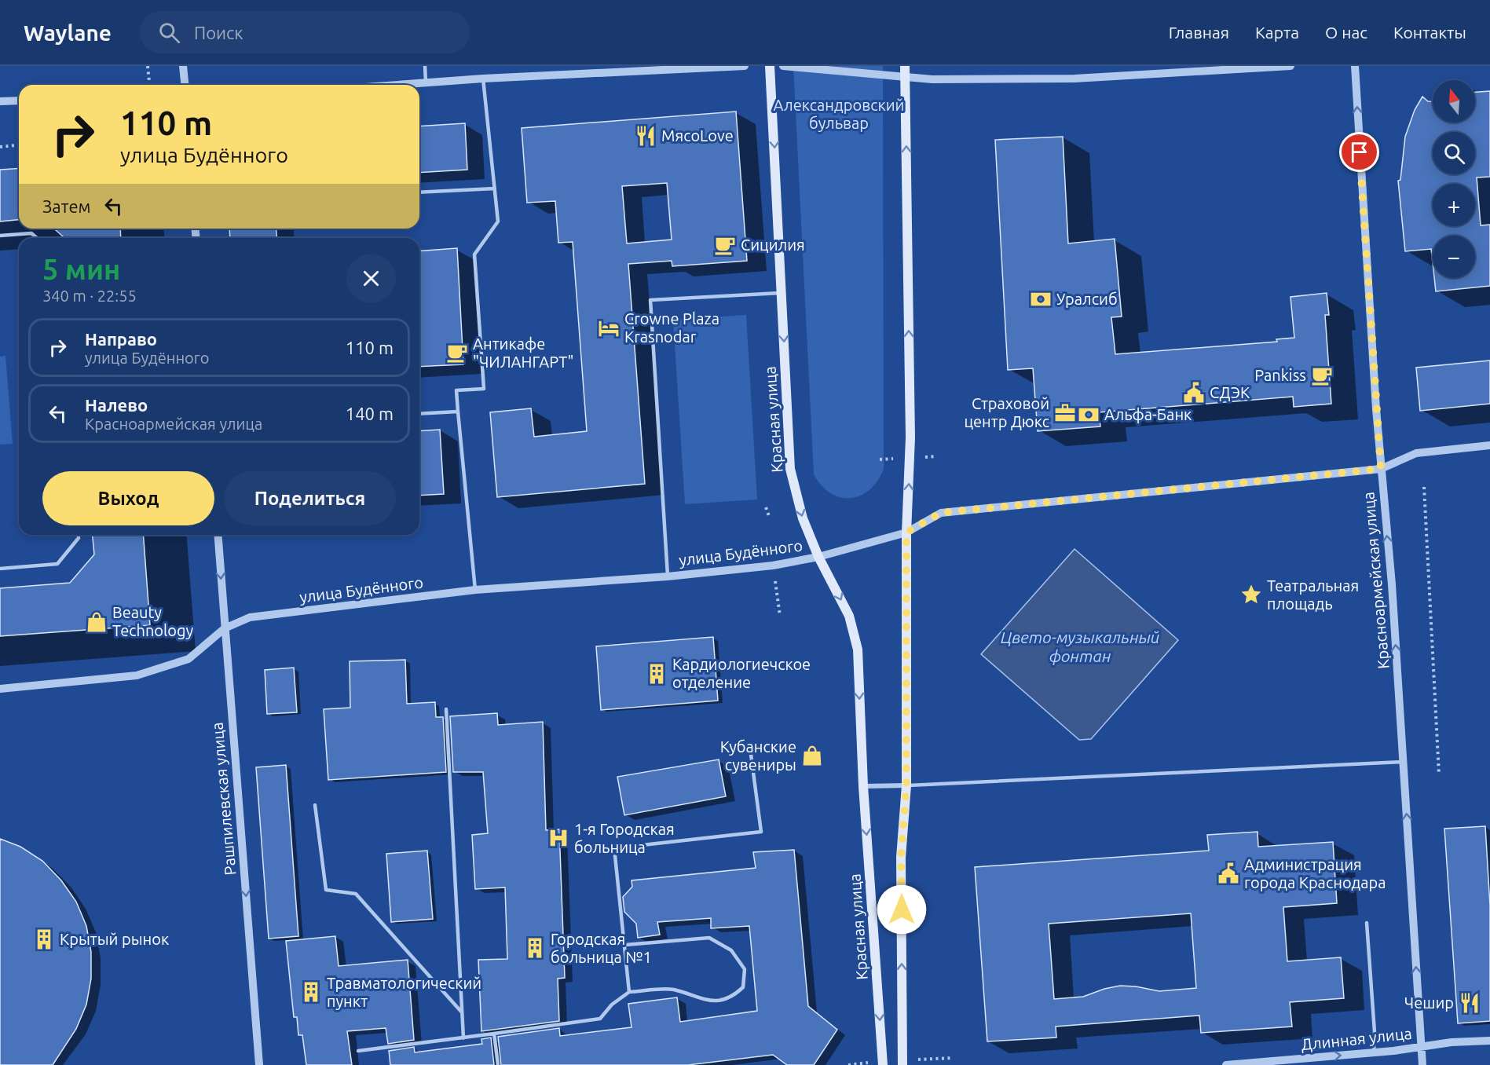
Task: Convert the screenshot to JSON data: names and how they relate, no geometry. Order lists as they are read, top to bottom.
{
  "streets": {
    "main road": ["Красная улица"],
    "street": [
      "улица Будённого",
      "Красноармейская улица",
      "Рашпилевская улица",
      "Длинная улица"
    ]
  },
  "crossings": [
    ["Красная улица", "улица Будённого"],
    ["улица Будённого", "Красноармейская улица"],
    ["улица Будённого", "Рашпилевская улица"],
    ["Красноармейская улица", "Длинная улица"]
  ],
  "one_way": ["Красноармейская улица", "Рашпилевская улица", "Длинная улица"],
  "water": ["Цвето-музыкальный фонтан"],
  "parks": ["Александровский бульвар"],
  "places": {
    "restaurant": ["МясоLove", "Чешир"],
    "cafe": ["Сицилия", "Антикафе \"ЧИЛАНГАРТ\"", "Pankiss"],
    "bank": ["Уралсиб", "Альфа-Банк"],
    "hotel": ["Crowne Plaza Krasnodar"],
    "public building": ["СДЭК", "Администрация города Краснодара"],
    "office": ["Страховой центр Дюкс"],
    "place": ["Театральная площадь"],
    "shop": ["Beauty Technology", "Кубанские сувениры"],
    "building": [
      "Кардиологиечское отделение",
      "Крытый рынок",
      "Городская больница №1",
      "Травматологический пункт"
    ],
    "hospital": ["1-я Городская больница"]
  },
  "north": "top",
  "page": {
    "header": "Waylane",
    "search": "Поиск",
    "nav": [
      "Главная",
      "Карта",
      "О нас",
      "Контакты"
    ],
    "map_buttons": ["+", "−"],
    "turn": ["110 m", "улица Будённого"],
    "then": "Затем",
    "heading": ["5 мин", "340 m · 22:55"],
    "list": [
      {
        "name": "Направо",
        "note": "улица Будённого",
        "value": "110 m"
      },
      {
        "name": "Налево",
        "note": "Красноармейская улица",
        "value": "140 m"
      }
    ],
    "buttons": ["Выход", "Поделиться"]
  }
}
